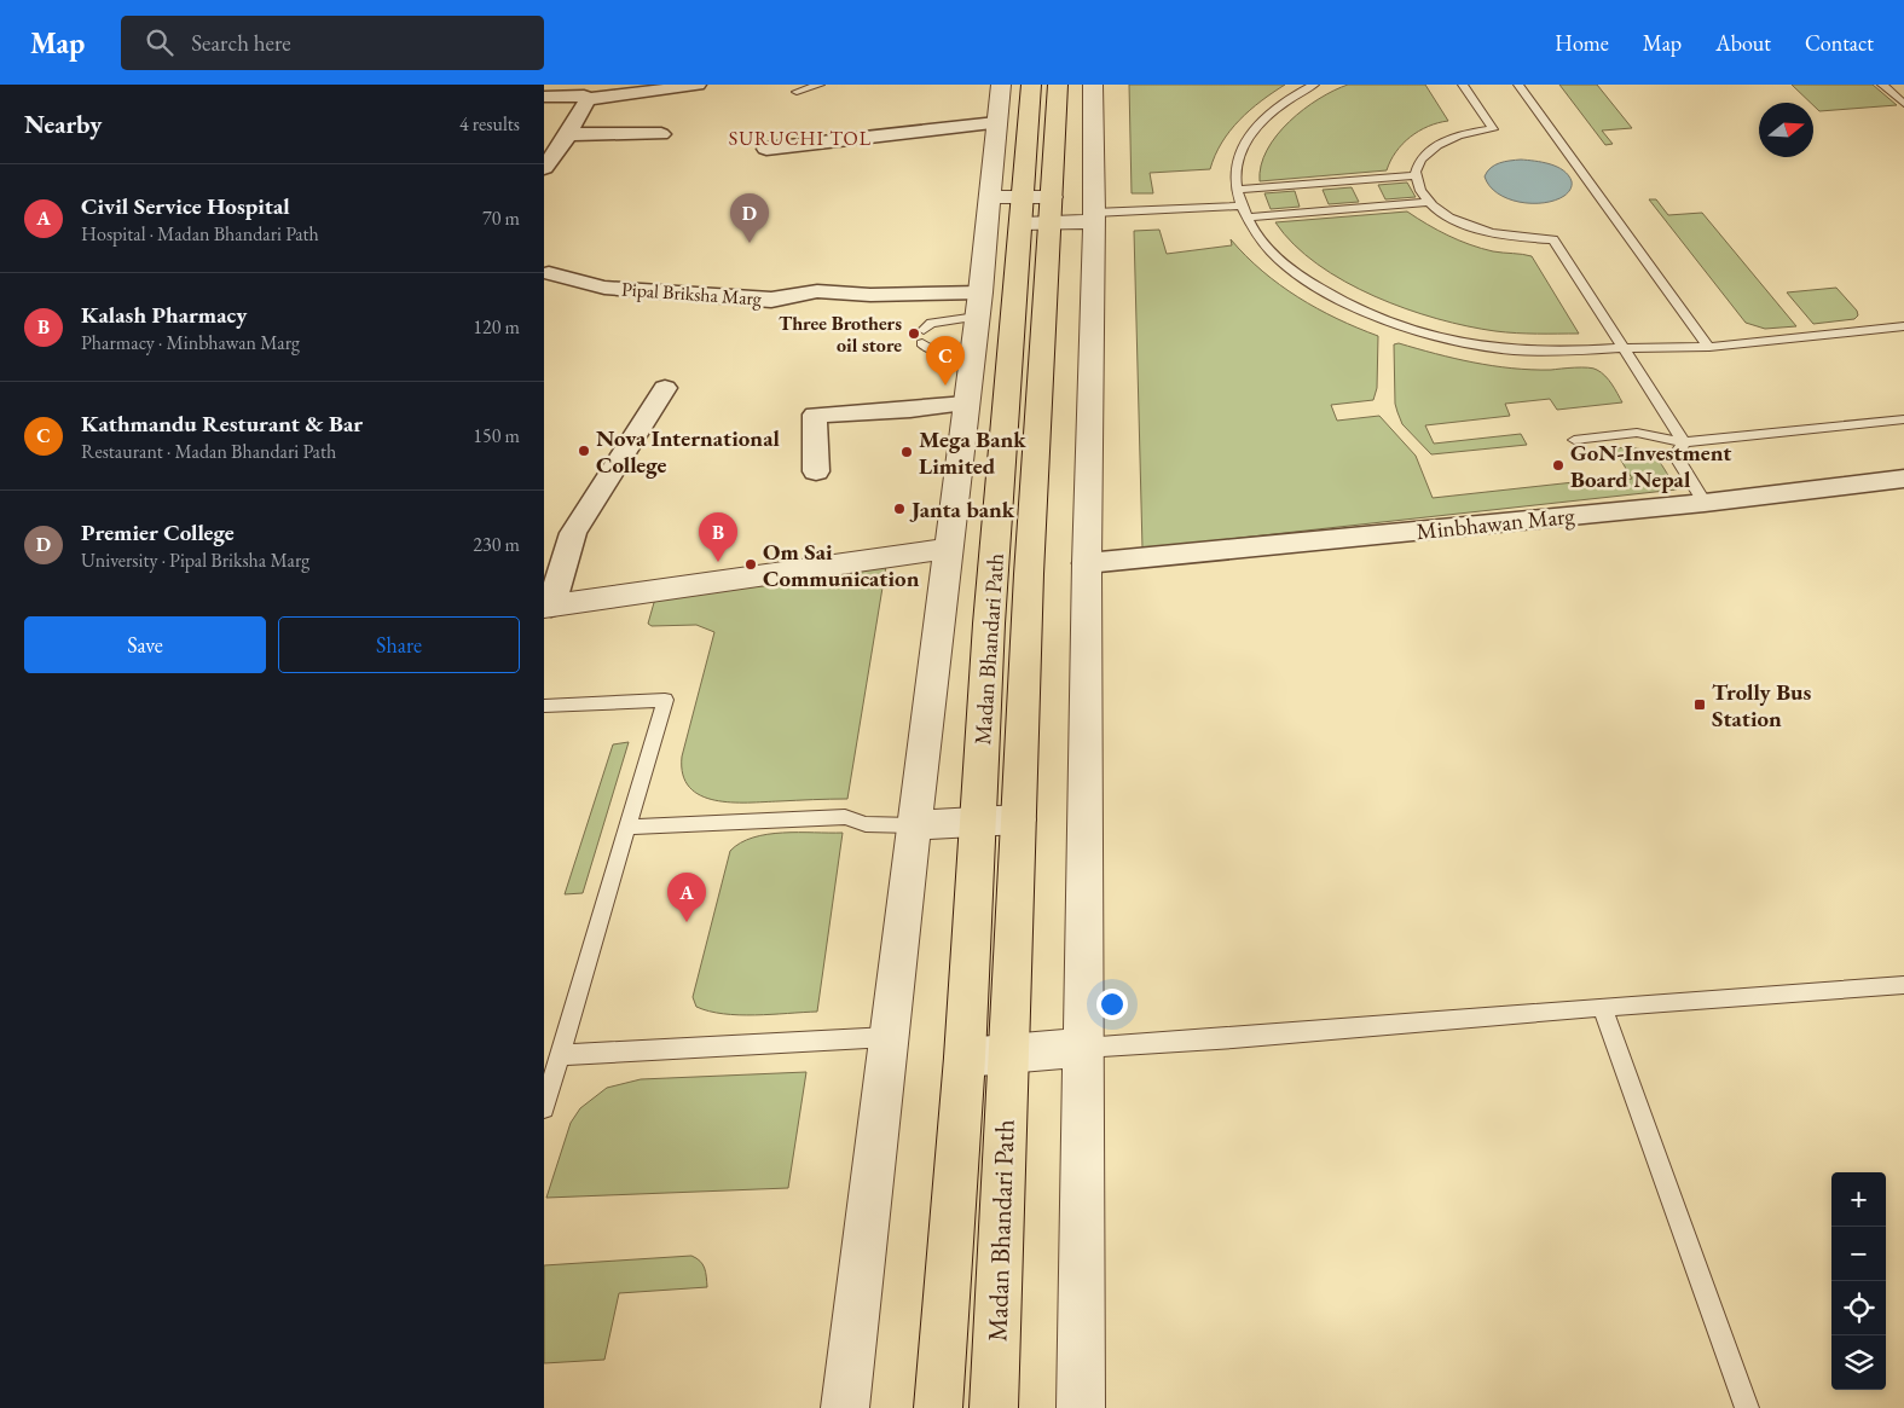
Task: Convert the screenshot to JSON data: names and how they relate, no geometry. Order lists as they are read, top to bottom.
{
  "streets": {
    "highway": ["Madan Bhandari Path"],
    "street": ["Pipal Briksha Marg", "Minbhawan Marg"]
  },
  "districts": ["SURUCHI TOL"],
  "places": {
    "other": [
      "Three Brothers oil store",
      "Nova International College",
      "Mega Bank Limited",
      "GoN-Investment Board Nepal",
      "Janta bank",
      "Om Sai Communication"
    ],
    "transit": ["Trolly Bus Station"]
  },
  "north": "right",
  "page": {
    "header": "Map",
    "search": "Search here",
    "nav": [
      "Home",
      "Map",
      "About",
      "Contact"
    ],
    "heading": ["Nearby", "4 results"],
    "list": [
      {
        "mark": "A",
        "name": "Civil Service Hospital",
        "note": "Hospital · Madan Bhandari Path",
        "value": "70 m"
      },
      {
        "mark": "B",
        "name": "Kalash Pharmacy",
        "note": "Pharmacy · Minbhawan Marg",
        "value": "120 m"
      },
      {
        "mark": "C",
        "name": "Kathmandu Resturant & Bar",
        "note": "Restaurant · Madan Bhandari Path",
        "value": "150 m"
      },
      {
        "mark": "D",
        "name": "Premier College",
        "note": "University · Pipal Briksha Marg",
        "value": "230 m"
      }
    ],
    "pins": [
      "D",
      "C",
      "B",
      "A"
    ],
    "buttons": ["Save", "Share"],
    "map_buttons": ["+", "−"]
  }
}
